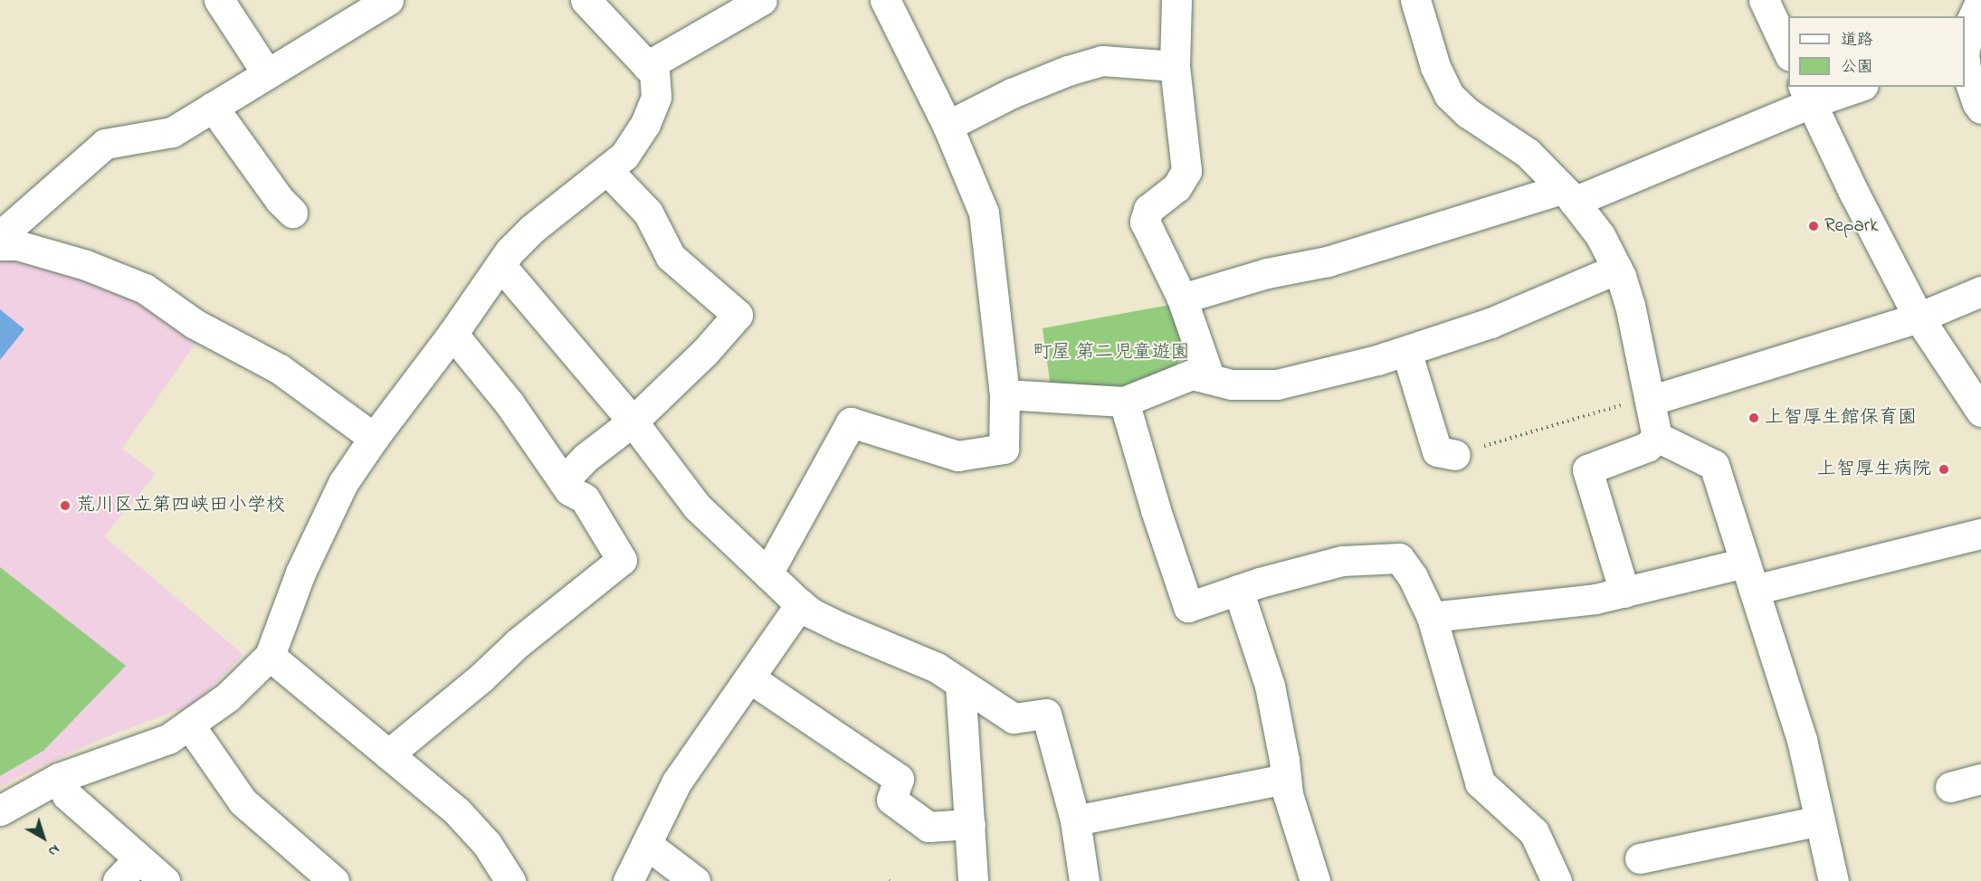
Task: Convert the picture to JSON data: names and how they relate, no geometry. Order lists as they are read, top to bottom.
{
  "parks": ["町屋 第二児童遊園"],
  "places": [
    "Repark",
    "上智厚生館保育園",
    "上智厚生病院",
    "荒川区立第四峡田小学校"
  ],
  "legend": ["道路", "公園"],
  "north": "bottom right"
}
